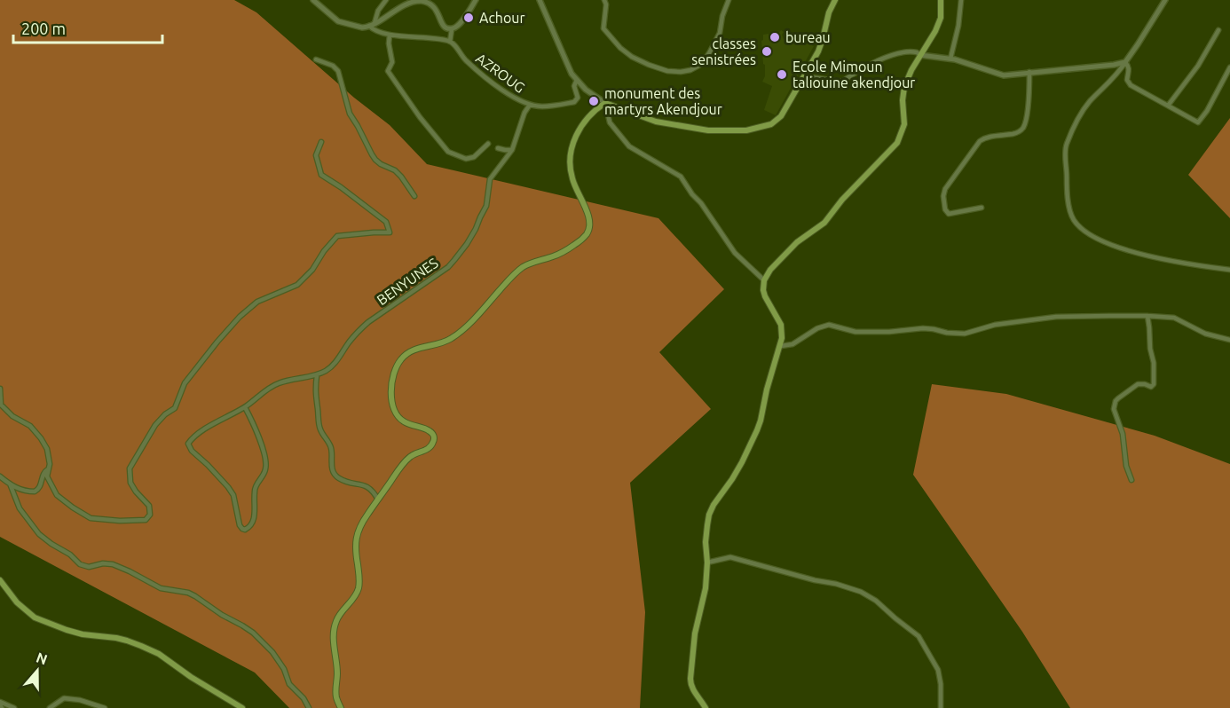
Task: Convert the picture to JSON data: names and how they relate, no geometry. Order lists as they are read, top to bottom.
{
  "streets": {
    "street": ["AZROUG", "BENYUNES"]
  },
  "crossings": [
    ["AZROUG", "BENYUNES"]
  ],
  "places": [
    "Achour",
    "bureau",
    "classes senistrées",
    "Ecole Mimoun taliouine akendjour",
    "monument des martyrs Akendjour"
  ],
  "scale_bar": "200 m",
  "north": "top"
}
